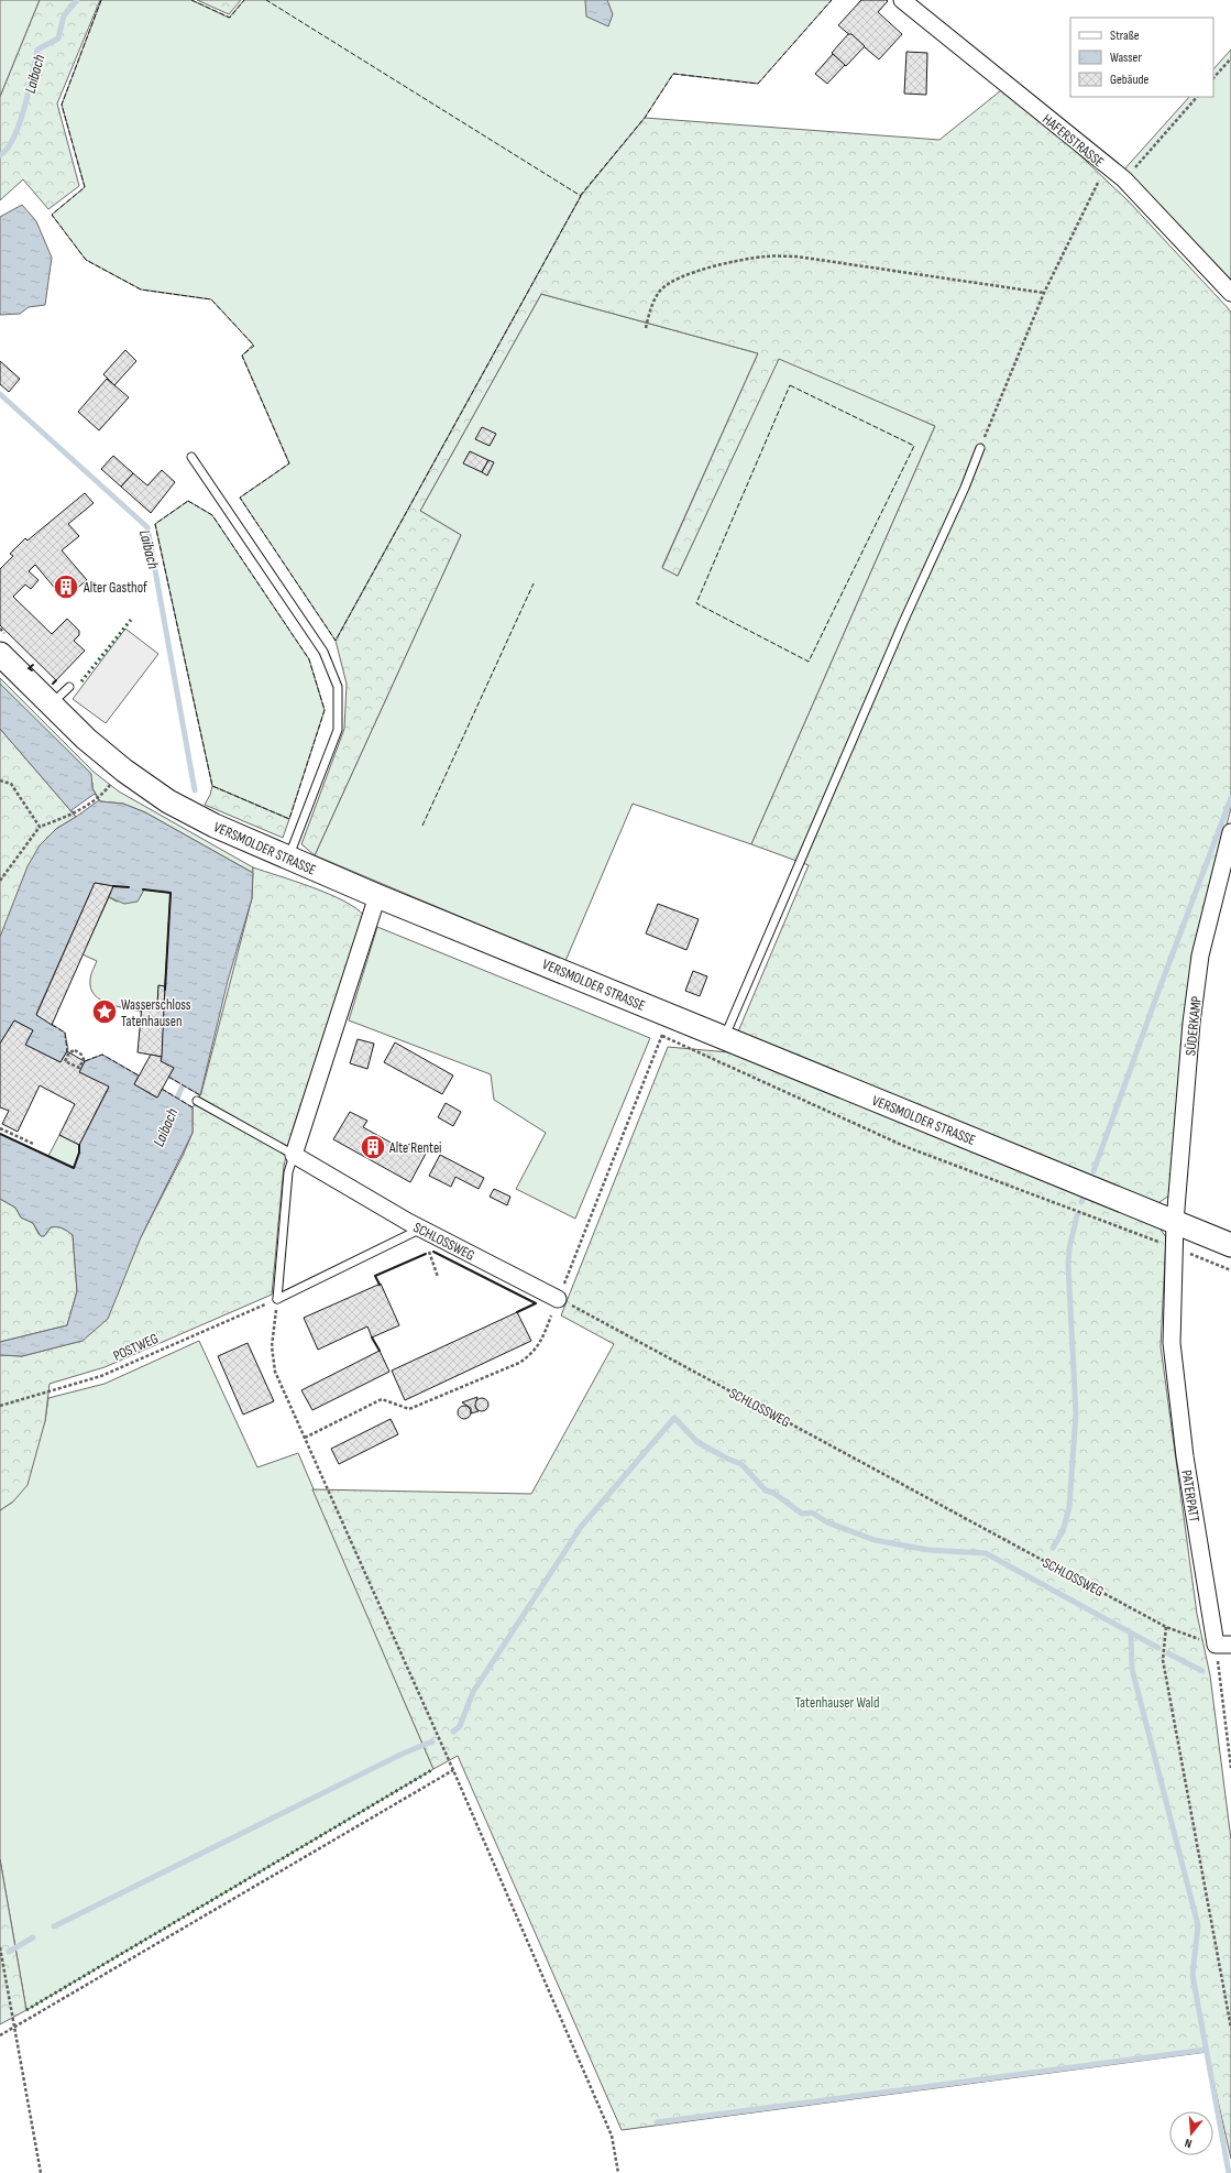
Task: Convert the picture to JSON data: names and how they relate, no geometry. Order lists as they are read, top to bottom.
{
  "streets": {
    "main road": ["VERSMOLDER STRASSE"],
    "street": [
      "HAFERSTRASSE",
      "SÜDERKAMP",
      "SCHLOSSWEG",
      "PATERPATT"
    ],
    "path": ["POSTWEG"]
  },
  "crossings": [
    ["VERSMOLDER STRASSE", "SÜDERKAMP"],
    ["VERSMOLDER STRASSE", "PATERPATT"],
    ["SÜDERKAMP", "PATERPATT"],
    ["SCHLOSSWEG", "PATERPATT"]
  ],
  "water": ["Laibach"],
  "parks": ["Tatenhauser Wald"],
  "places": {
    "building": ["Alter Gasthof", "Alte Rentei"],
    "place": ["Wasserschloss Tatenhausen"]
  },
  "legend": ["Straße", "Wasser", "Gebäude"],
  "north": "bottom"
}
